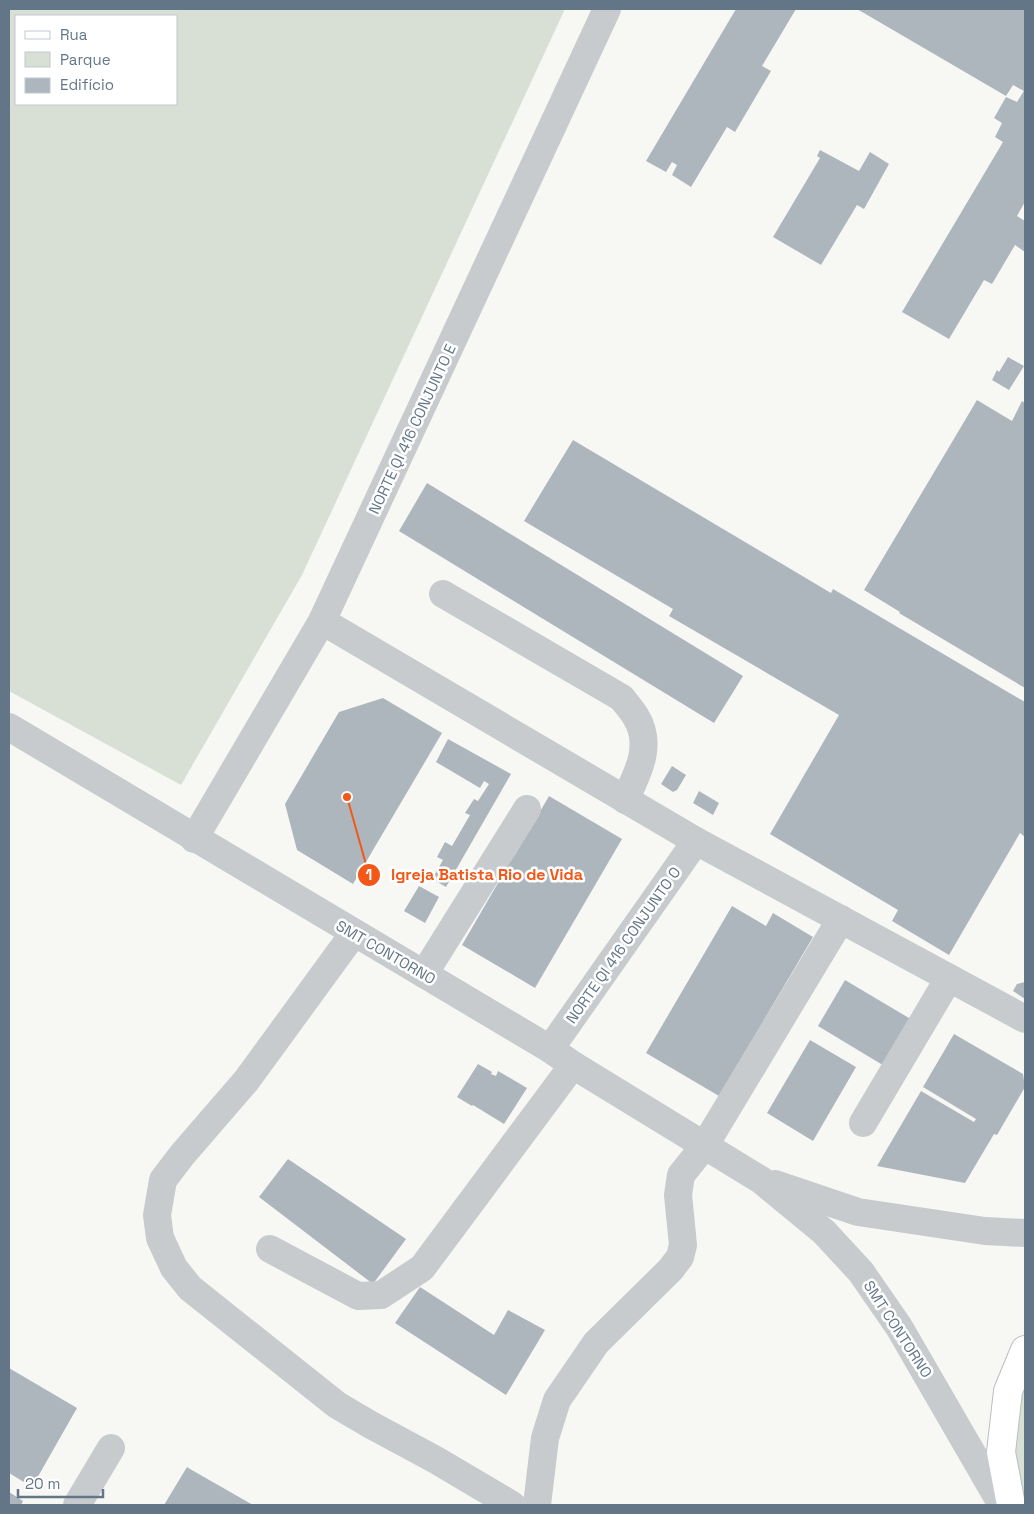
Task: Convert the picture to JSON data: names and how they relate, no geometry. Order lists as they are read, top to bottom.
{
  "streets": {
    "street": ["NORTE QI 416 CONJUNTO E", "NORTE QI 416 CONJUNTO O", "SMT CONTORNO"]
  },
  "crossings": [
    ["NORTE QI 416 CONJUNTO E", "SMT CONTORNO"],
    ["NORTE QI 416 CONJUNTO O", "SMT CONTORNO"]
  ],
  "places": ["Igreja Batista Rio de Vida"],
  "legend": ["Rua", "Parque", "Edifício"],
  "scale_bar": "20 m"
}
